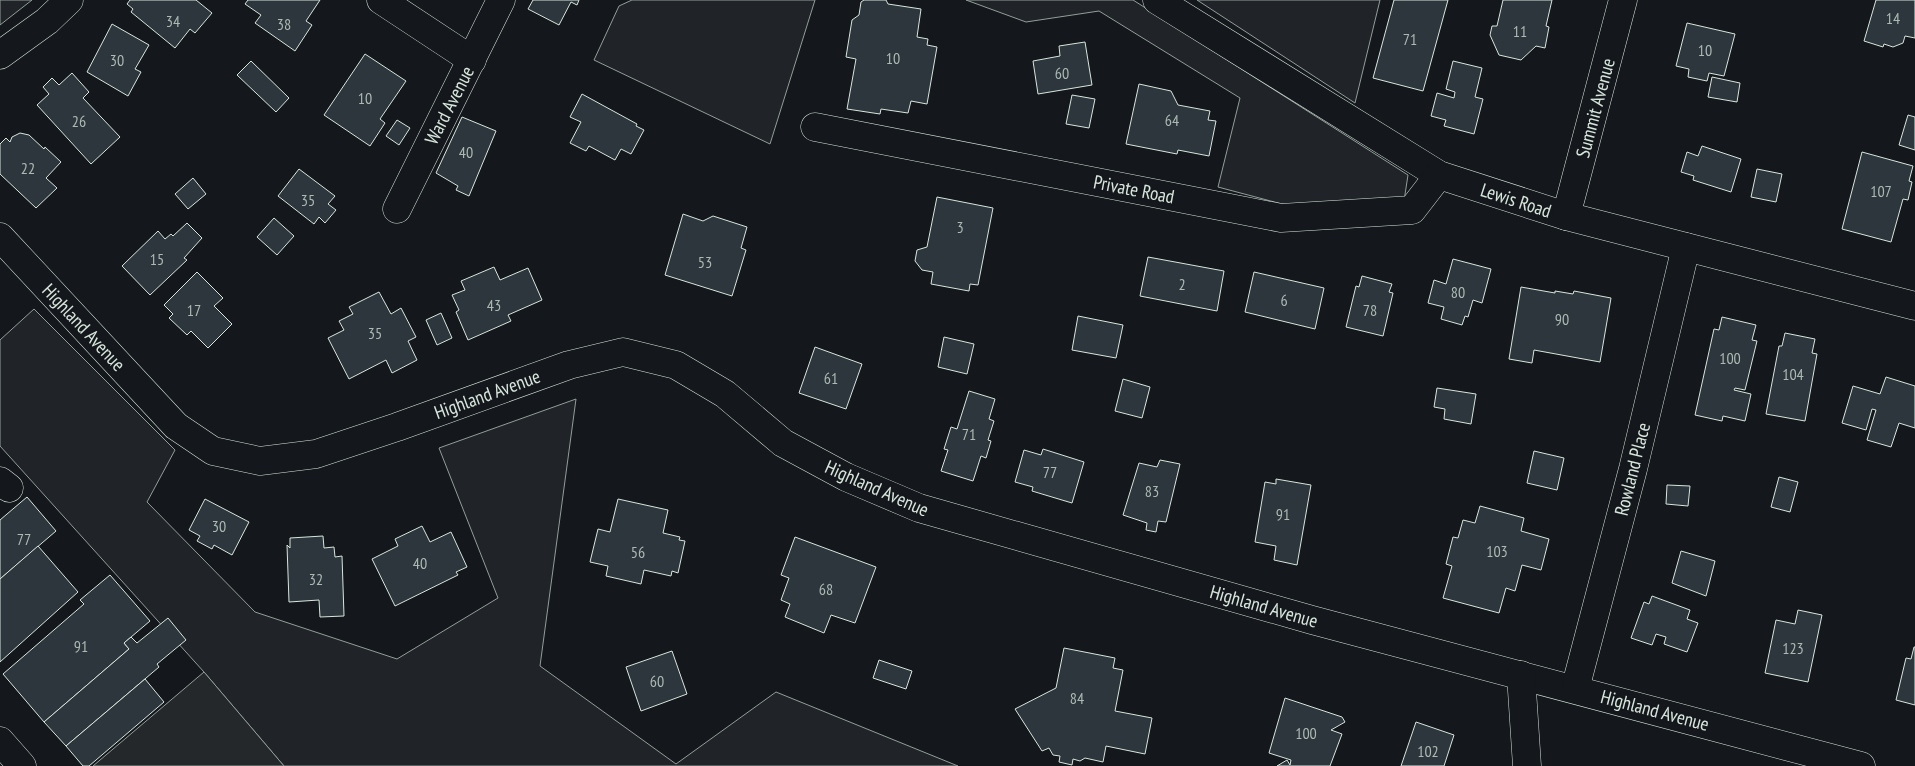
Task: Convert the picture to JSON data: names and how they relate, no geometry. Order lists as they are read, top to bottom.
{
  "streets": {
    "street": [
      "Ward Avenue",
      "Summit Avenue",
      "Private Road",
      "Lewis Road",
      "Highland Avenue",
      "Rowland Place"
    ]
  },
  "crossings": [
    ["Summit Avenue", "Lewis Road"],
    ["Private Road", "Lewis Road"],
    ["Lewis Road", "Rowland Place"],
    ["Highland Avenue", "Rowland Place"]
  ],
  "house_numbers": [
    "14",
    "34",
    "38",
    "11",
    "71",
    "10",
    "10",
    "30",
    "60",
    "10",
    "64",
    "26",
    "40",
    "22",
    "107",
    "35",
    "3",
    "15",
    "53",
    "2",
    "80",
    "6",
    "43",
    "17",
    "78",
    "90",
    "35",
    "100",
    "104",
    "61",
    "71",
    "77",
    "83",
    "91",
    "30",
    "77",
    "103",
    "56",
    "40",
    "32",
    "68",
    "91",
    "123",
    "60",
    "84",
    "100",
    "102"
  ]
}
